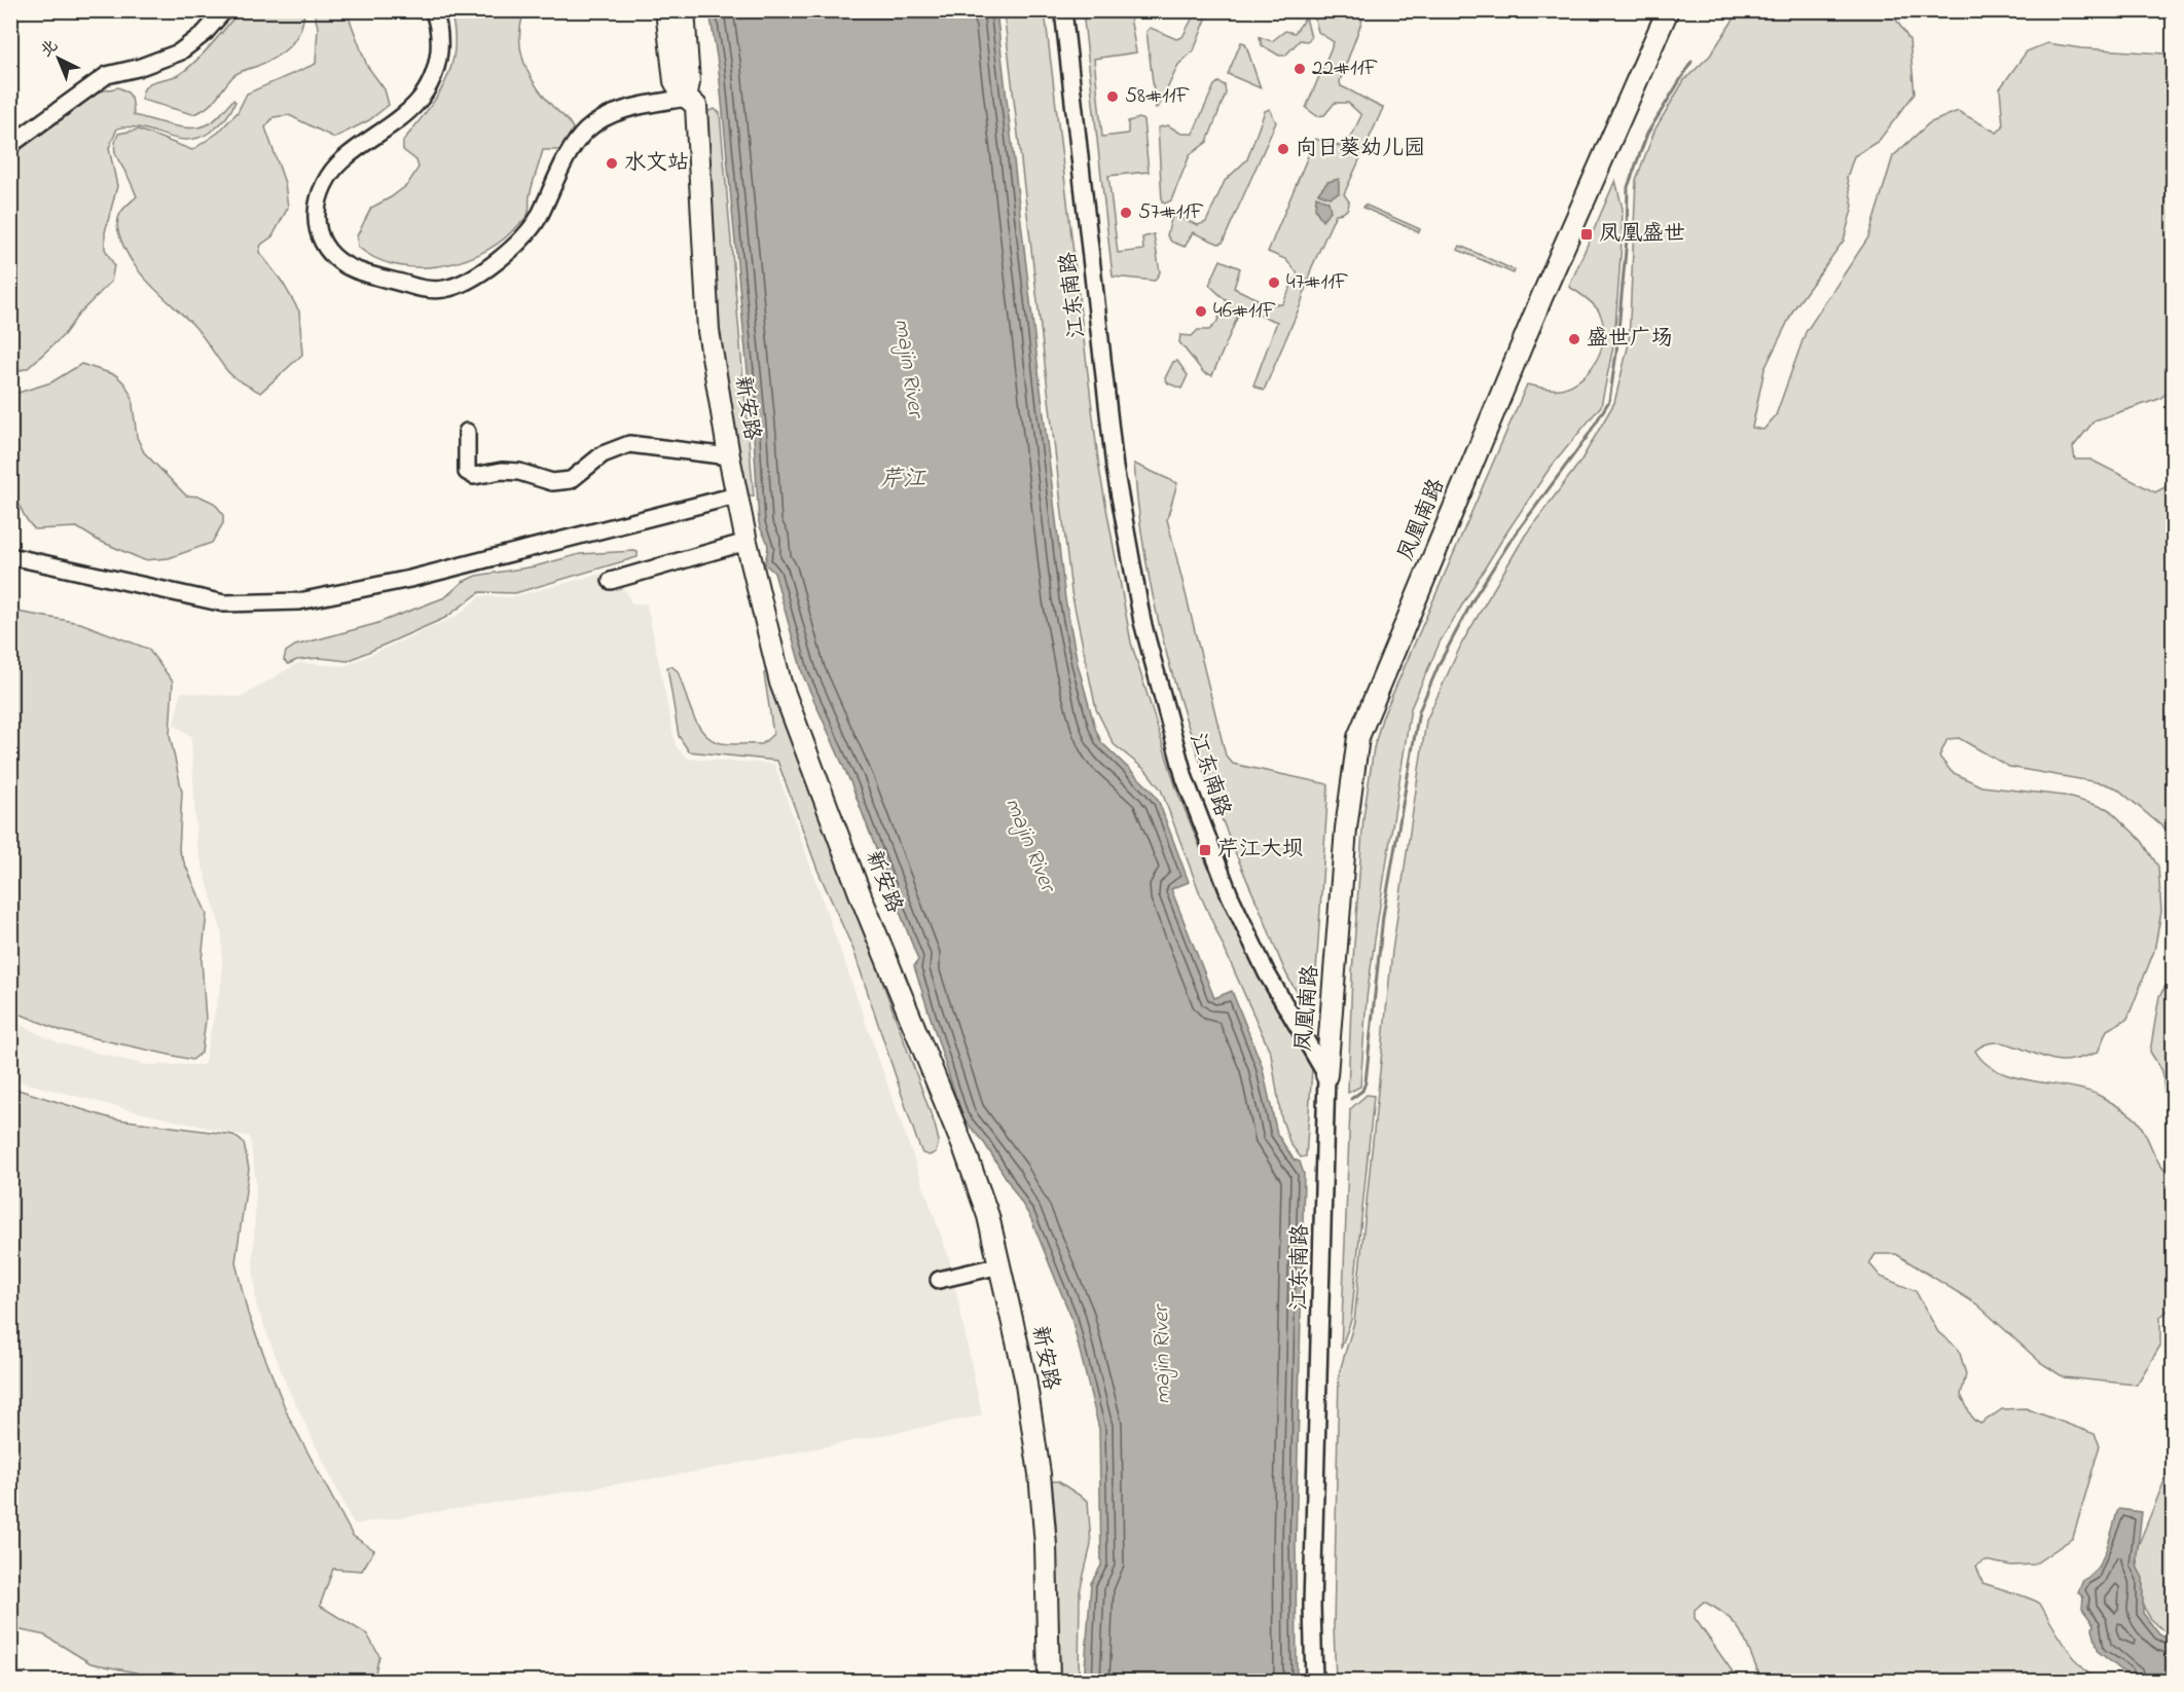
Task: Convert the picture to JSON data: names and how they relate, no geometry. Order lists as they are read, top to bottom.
{
  "streets": {
    "main road": ["新安路", "凤凰南路"],
    "street": ["江东南路"]
  },
  "crossings": [
    ["江东南路", "凤凰南路"]
  ],
  "water": ["majin River", "芹江"],
  "places": {
    "other": [
      "22#11F",
      "58#11F",
      "向日葵幼儿园",
      "水文站",
      "57#11F",
      "47#11F",
      "46#11F",
      "盛世广场"
    ],
    "transit": ["凤凰盛世", "芹江大坝"]
  },
  "north": "top left"
}
